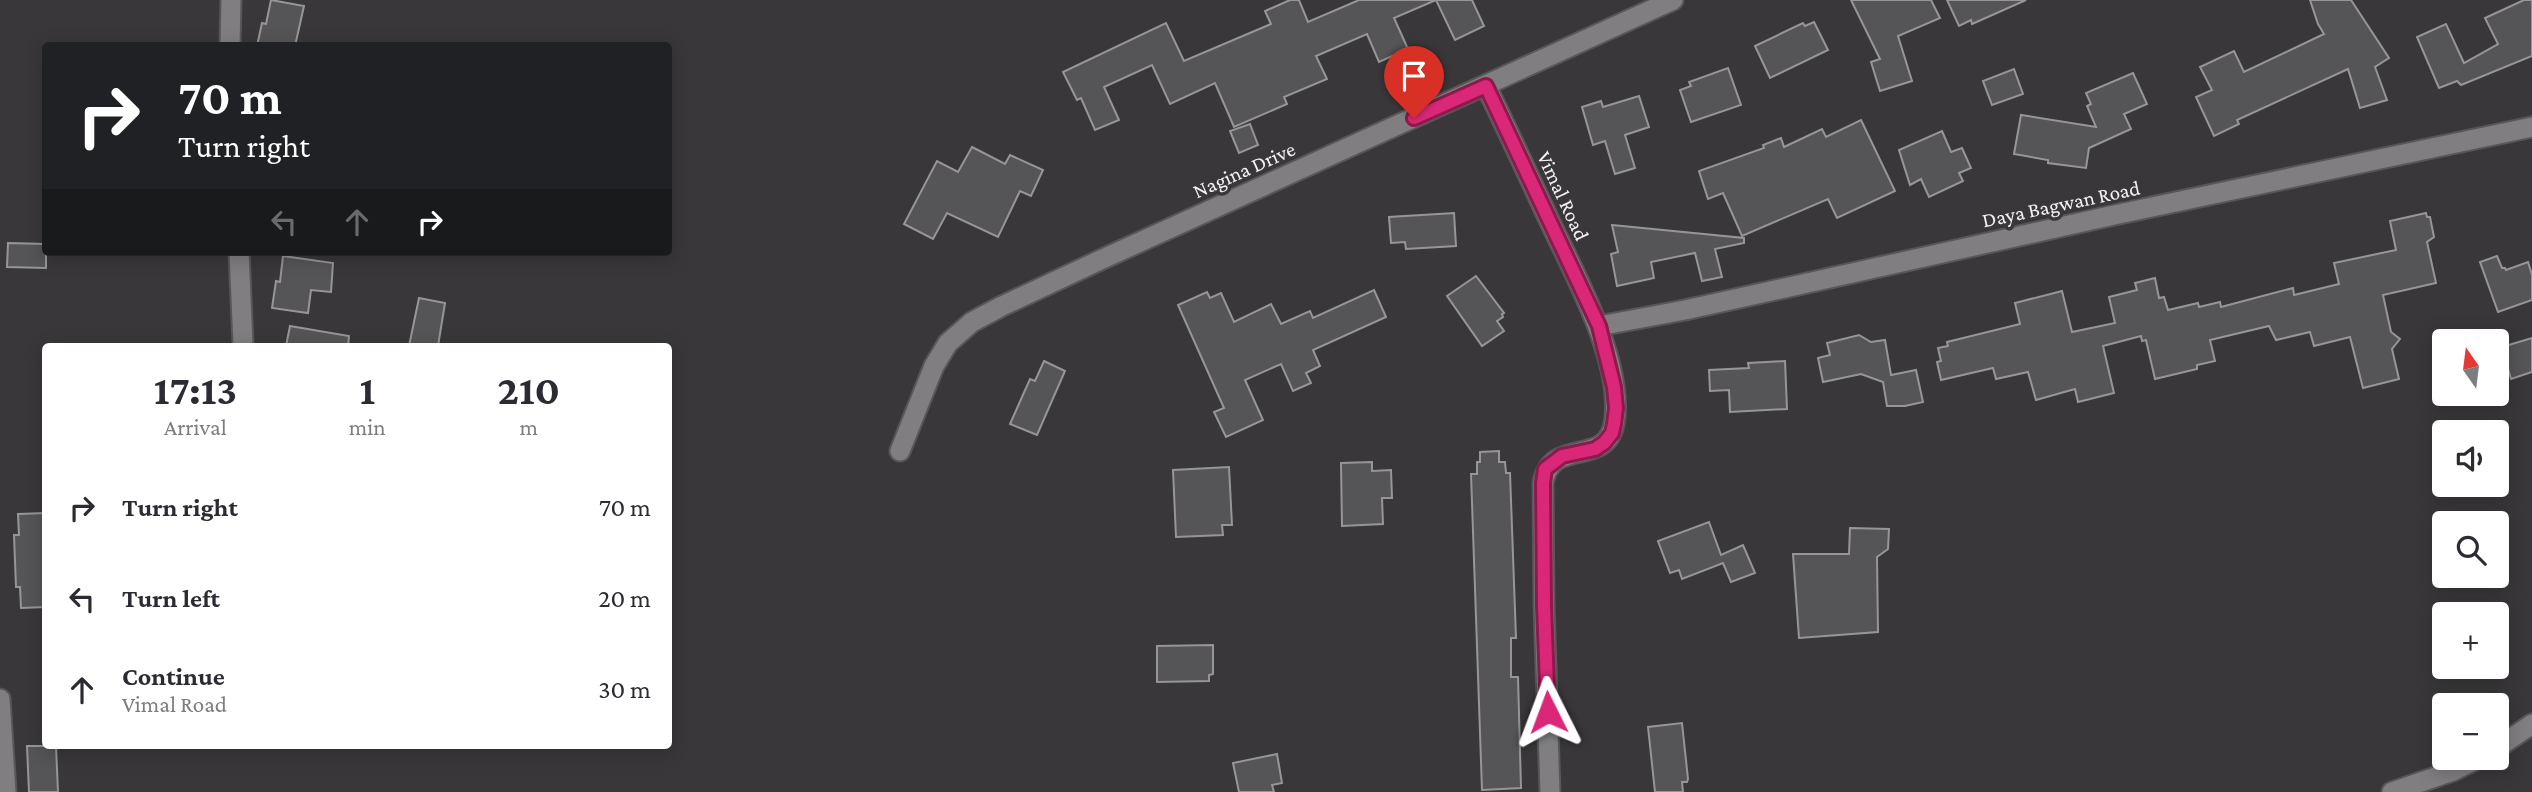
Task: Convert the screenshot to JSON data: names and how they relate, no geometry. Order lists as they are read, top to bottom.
{
  "streets": {
    "street": ["Nagina Drive", "Vimal Road", "Daya Bagwan Road"]
  },
  "crossings": [
    ["Nagina Drive", "Vimal Road"],
    ["Vimal Road", "Daya Bagwan Road"]
  ],
  "north": "top",
  "page": {
    "turn": ["70 m", "Turn right"],
    "map_buttons": ["+", "−"],
    "eta": [
      "17:13",
      "Arrival",
      "1",
      "min",
      "210",
      "m"
    ],
    "list": [
      {
        "name": "Turn right",
        "value": "70 m"
      },
      {
        "name": "Turn left",
        "value": "20 m"
      },
      {
        "name": "Continue",
        "note": "Vimal Road",
        "value": "30 m"
      }
    ]
  }
}
